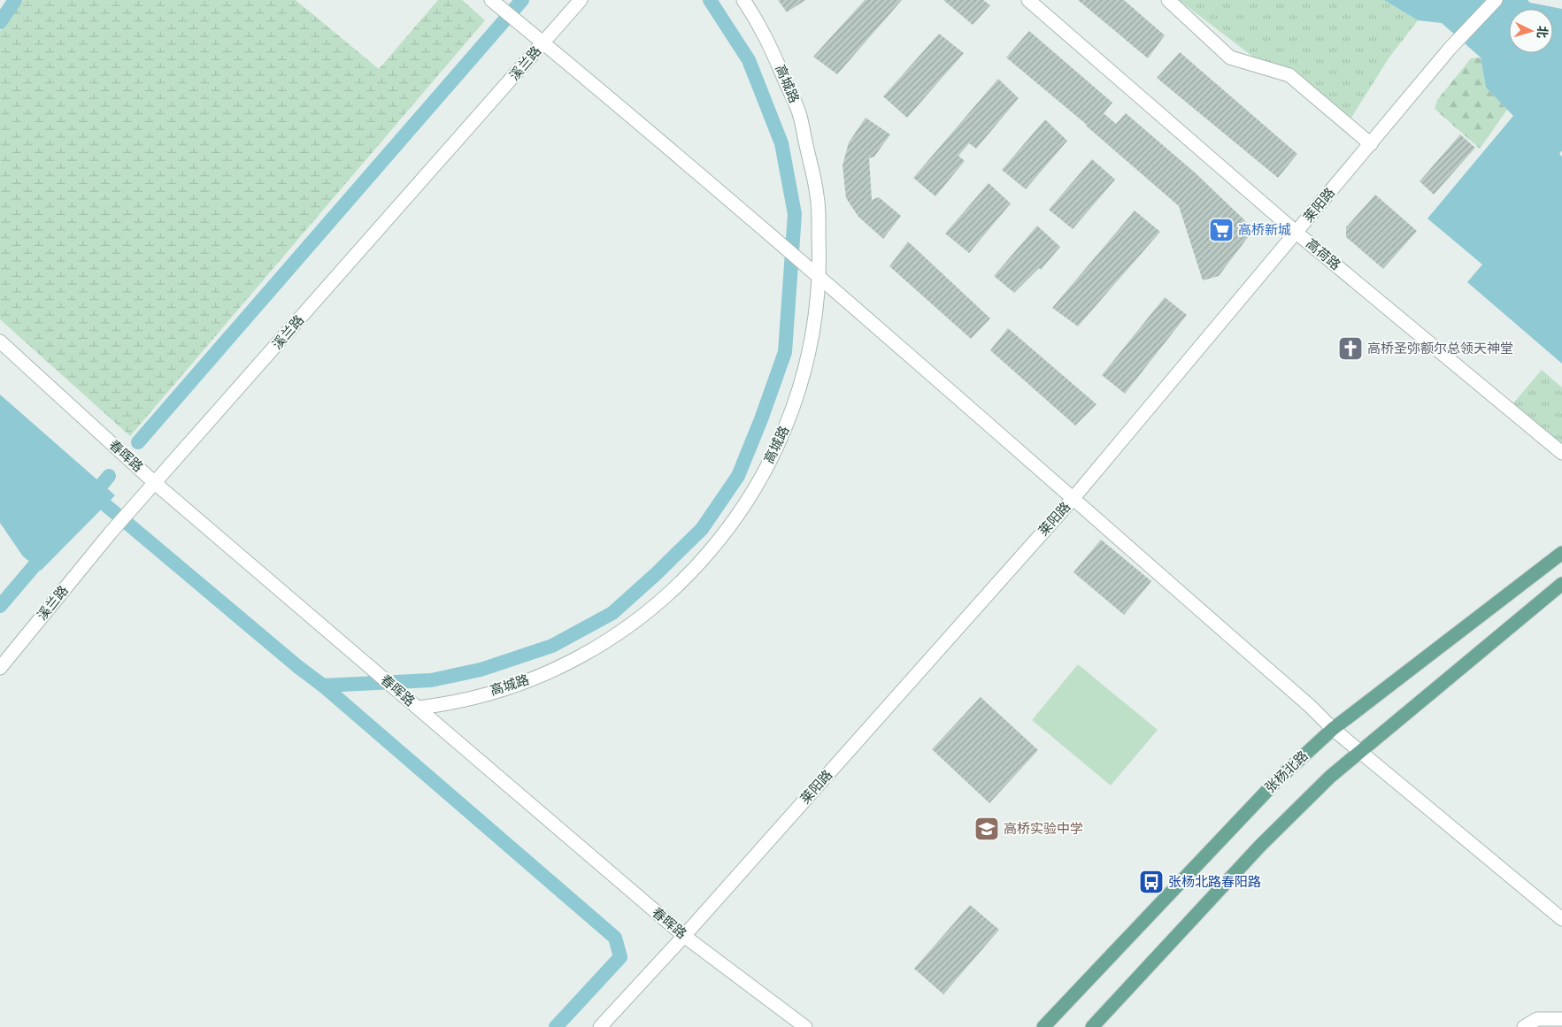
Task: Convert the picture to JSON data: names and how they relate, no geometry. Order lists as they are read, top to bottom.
{
  "streets": {
    "main road": ["张杨北路"],
    "street": [
      "溪兰路",
      "高城路",
      "莱阳路",
      "高荷路",
      "春晖路"
    ]
  },
  "crossings": [
    ["溪兰路", "春晖路"],
    ["高城路", "春晖路"],
    ["莱阳路", "高荷路"],
    ["莱阳路", "春晖路"]
  ],
  "places": {
    "supermarket": ["高桥新城"],
    "church": ["高桥圣弥额尔总领天神堂"],
    "school or university": ["高桥实验中学"],
    "bus stop": ["张杨北路春阳路"]
  },
  "north": "right"
}
